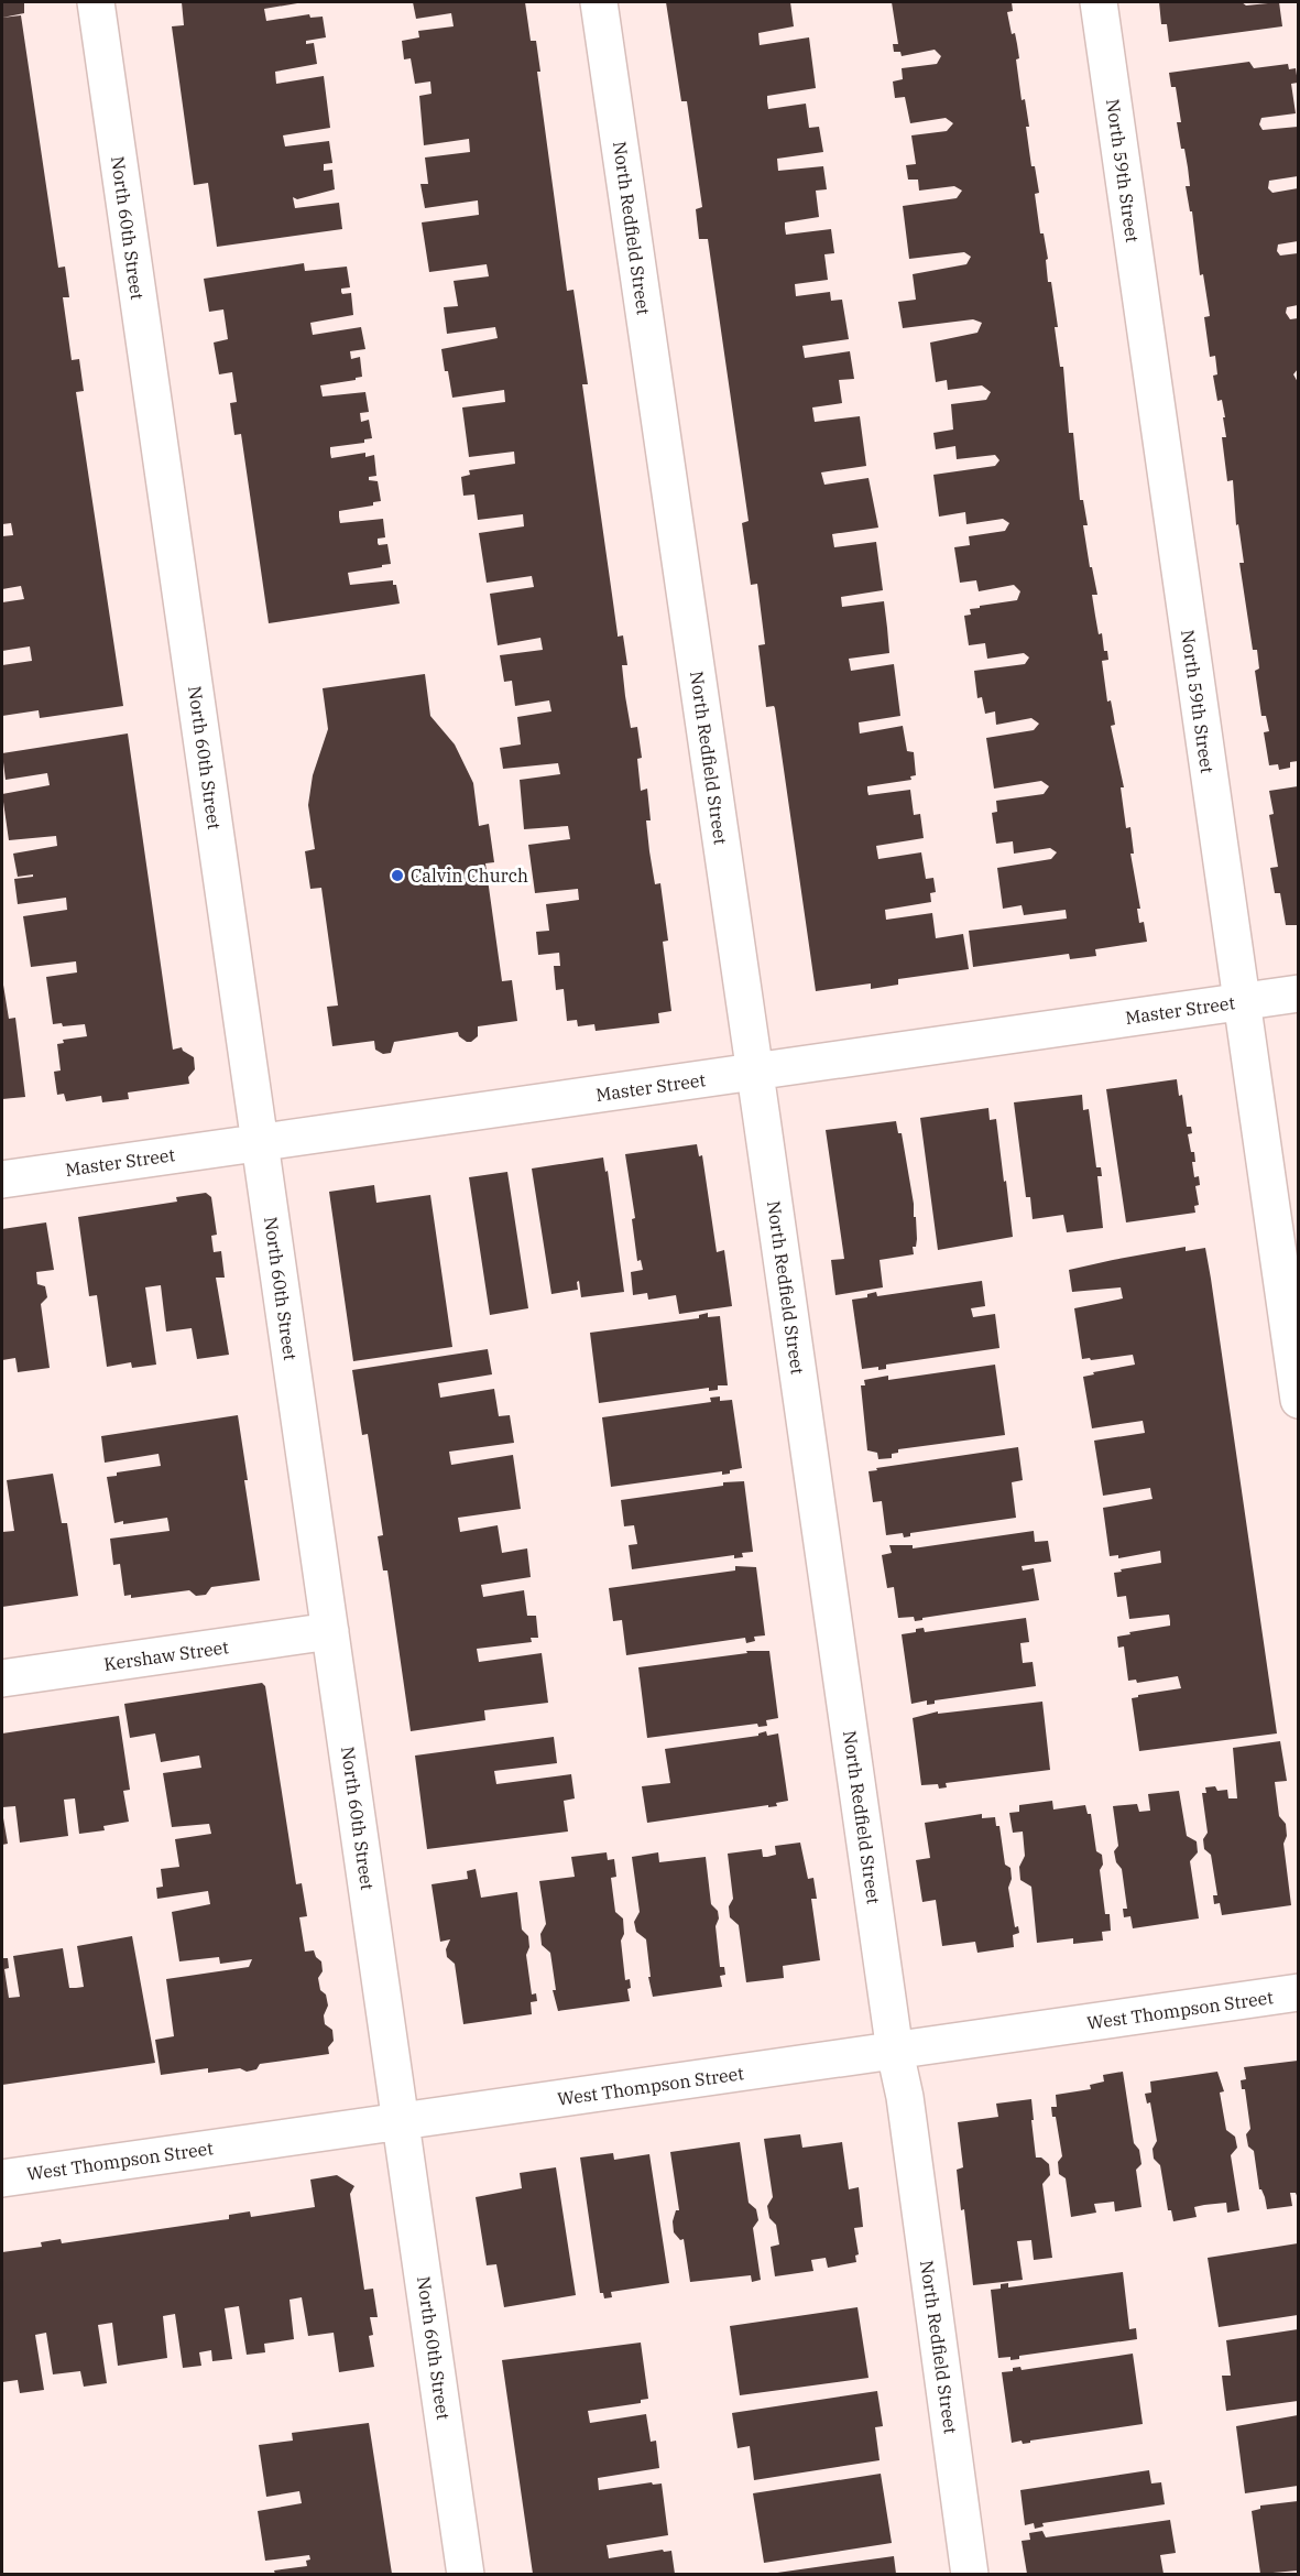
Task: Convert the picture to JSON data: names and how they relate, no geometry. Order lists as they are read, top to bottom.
{
  "streets": {
    "street": [
      "North 59th Street",
      "North 60th Street",
      "North Redfield Street",
      "Master Street",
      "Kershaw Street",
      "West Thompson Street"
    ]
  },
  "crossings": [
    ["North 59th Street", "Master Street"],
    ["North 60th Street", "Master Street"],
    ["North 60th Street", "Kershaw Street"],
    ["North 60th Street", "West Thompson Street"],
    ["North Redfield Street", "Master Street"],
    ["North Redfield Street", "West Thompson Street"]
  ],
  "places": ["Calvin Church"]
}
